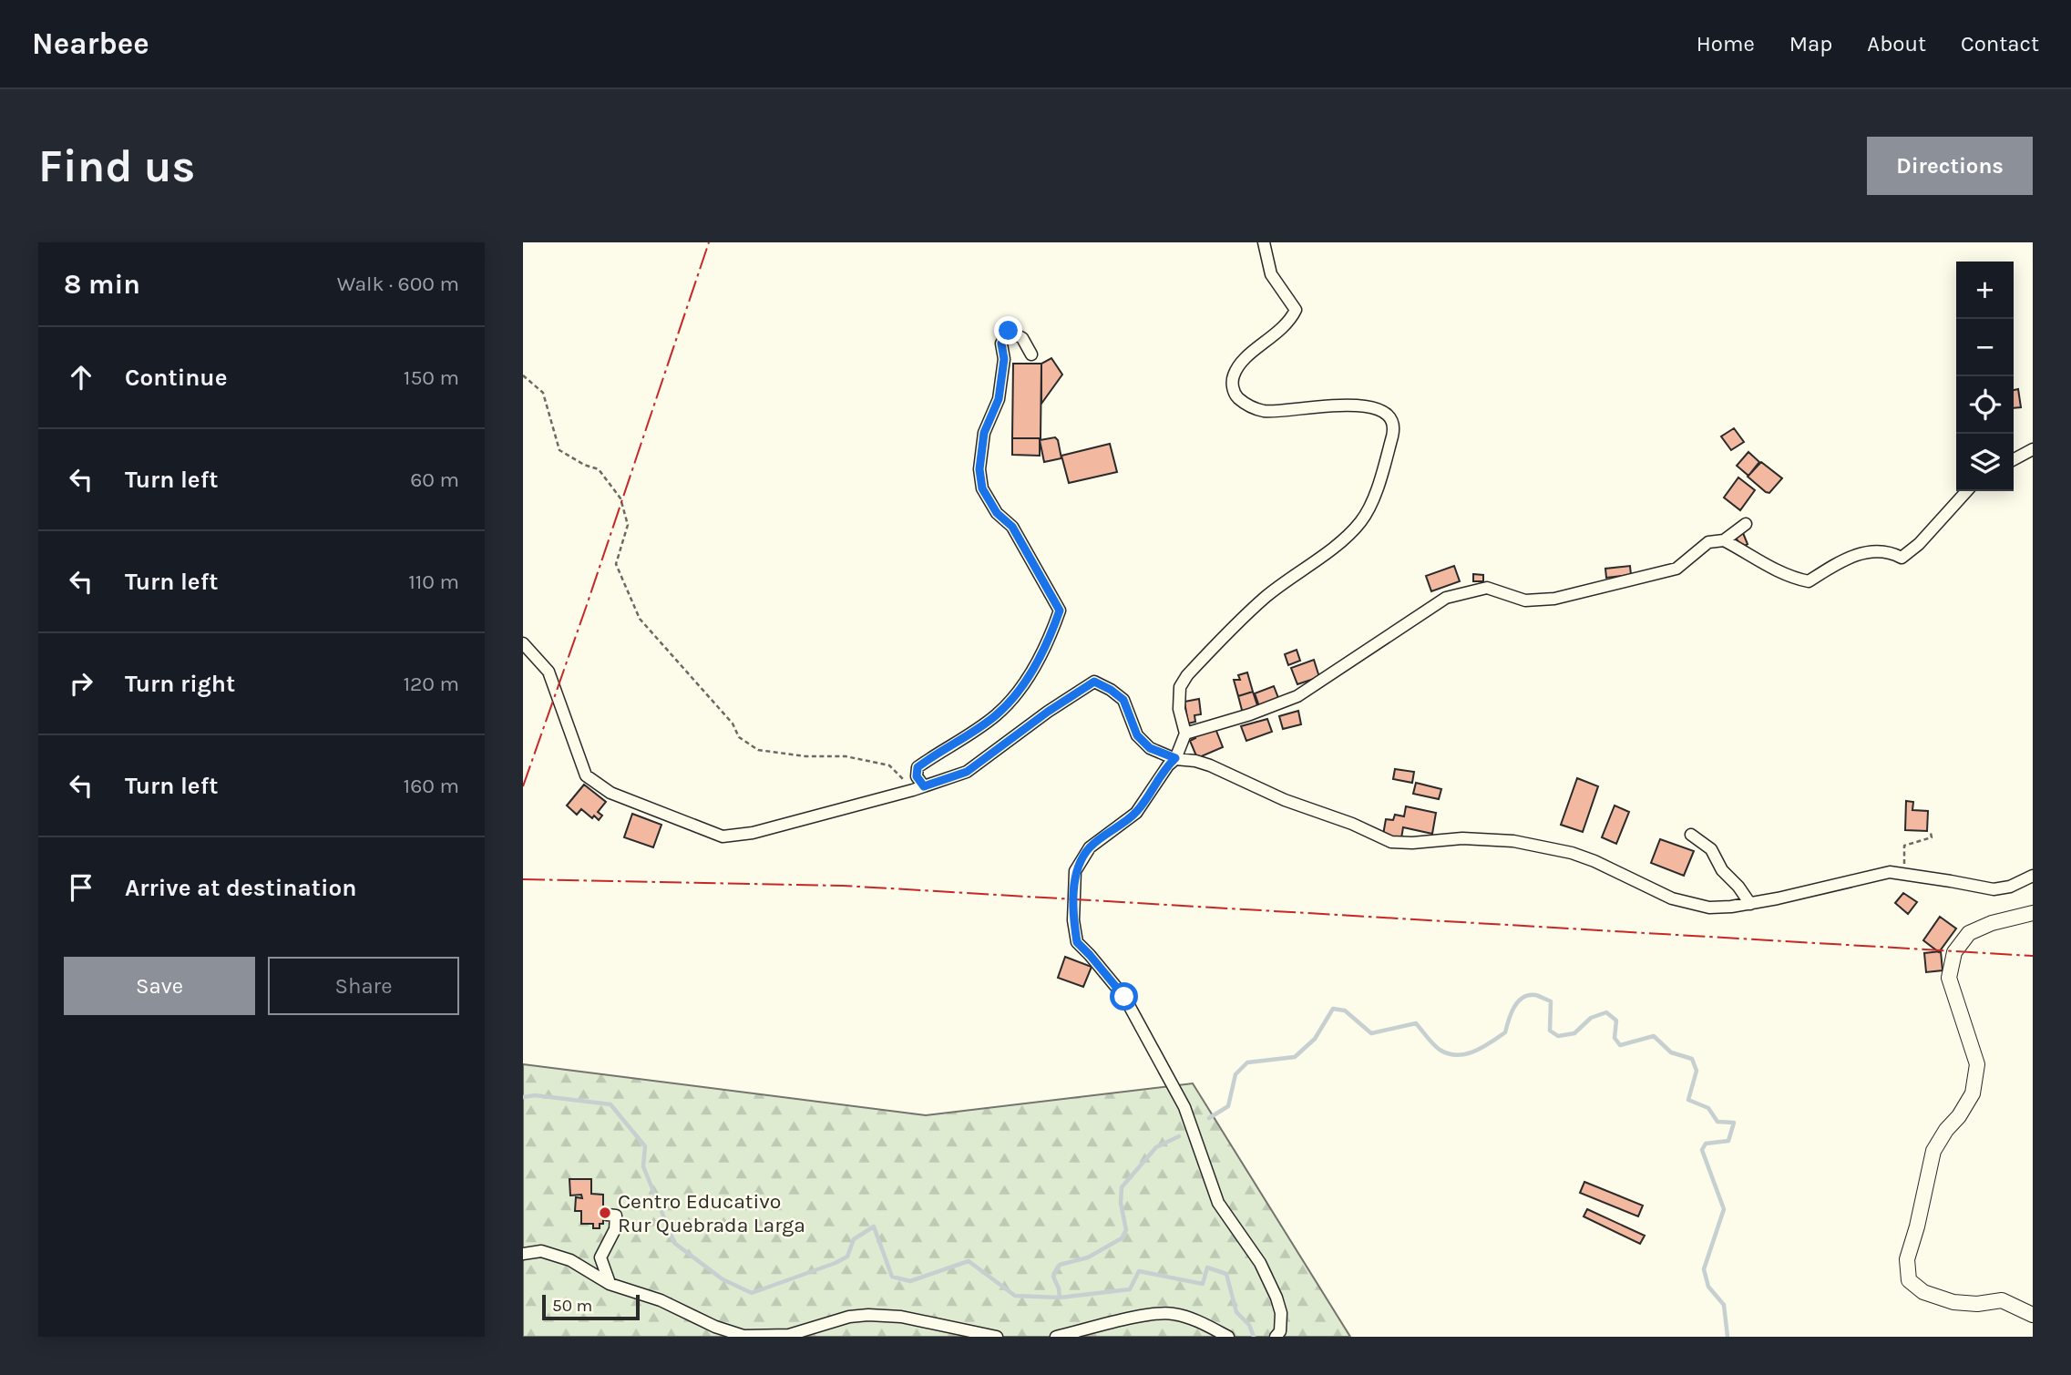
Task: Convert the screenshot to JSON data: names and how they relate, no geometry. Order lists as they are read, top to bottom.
{
  "places": ["Centro Educativo Rur Quebrada Larga"],
  "scale_bar": "50 m",
  "page": {
    "header": "Nearbee",
    "nav": [
      "Home",
      "Map",
      "About",
      "Contact"
    ],
    "buttons": [
      "Directions",
      ["Save", "Share"]
    ],
    "title": "Find us",
    "heading": ["8 min", "Walk · 600 m"],
    "map_buttons": ["+", "−"],
    "list": [
      ["Continue", "150 m"],
      ["Turn left", "60 m"],
      ["Turn left", "110 m"],
      ["Turn right", "120 m"],
      ["Turn left", "160 m"],
      "Arrive at destination"
    ],
    "scale": "50 m"
  }
}
